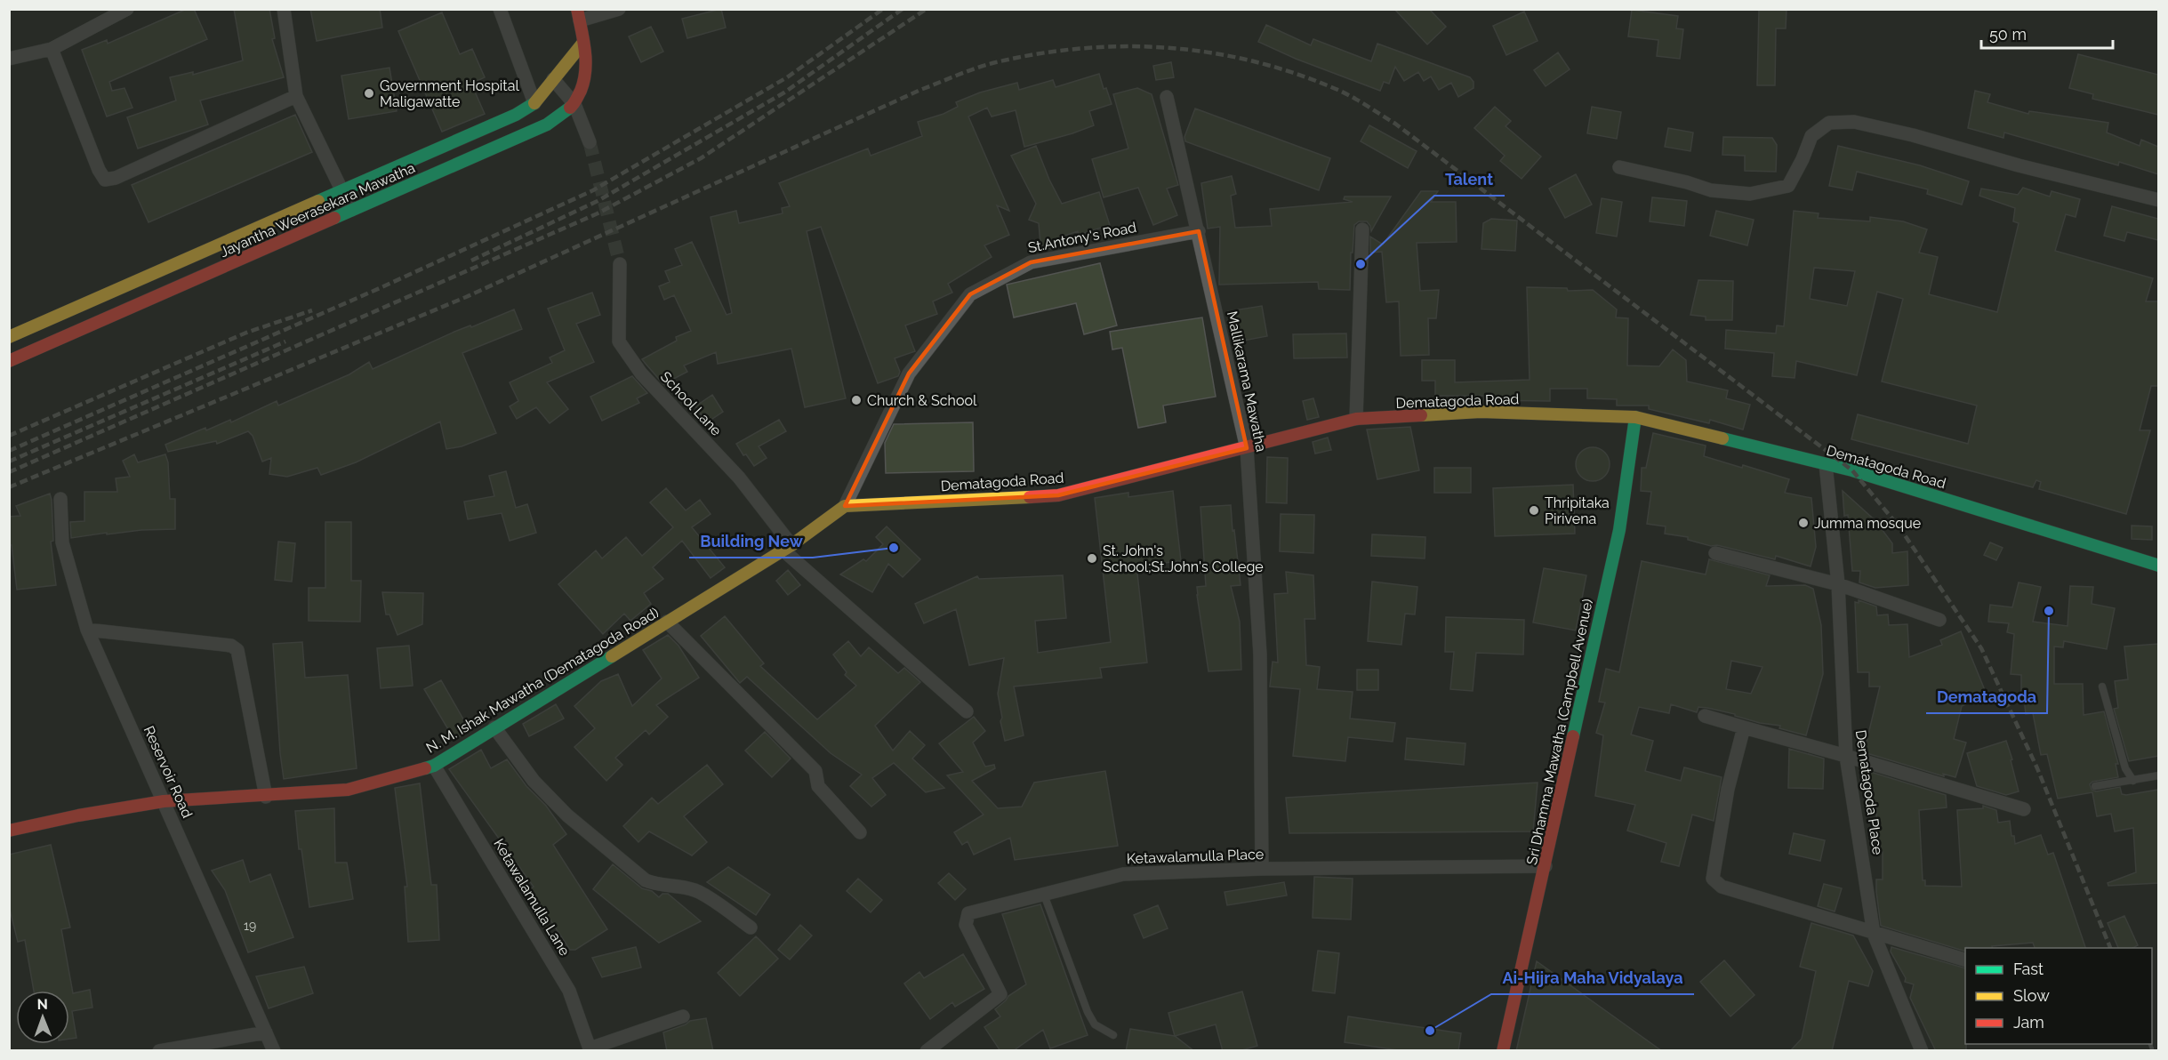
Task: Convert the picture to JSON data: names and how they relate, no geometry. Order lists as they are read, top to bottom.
{
  "streets": {
    "main road": [
      "Jayantha Weerasekara Mawatha",
      "Dematagoda Road",
      "N. M. Ishak Mawatha (Dematagoda Road)",
      "Sri Dhamma Mawatha (Campbell Avenue)"
    ],
    "street": [
      "St.Antony's Road",
      "Mallikarama Mawatha",
      "School Lane",
      "Reservoir Road",
      "Dematagoda Place",
      "Ketawalamulla Place",
      "Ketawalamulla Lane"
    ]
  },
  "crossings": [
    ["St.Antony's Road", "Mallikarama Mawatha"],
    ["St.Antony's Road", "Dematagoda Road"],
    ["Mallikarama Mawatha", "Dematagoda Road"],
    ["Mallikarama Mawatha", "Ketawalamulla Place"],
    ["Dematagoda Road", "Sri Dhamma Mawatha (Campbell Avenue)"],
    ["Dematagoda Road", "Dematagoda Place"],
    ["School Lane", "N. M. Ishak Mawatha (Dematagoda Road)"],
    ["N. M. Ishak Mawatha (Dematagoda Road)", "Reservoir Road"],
    ["N. M. Ishak Mawatha (Dematagoda Road)", "Ketawalamulla Lane"],
    ["Sri Dhamma Mawatha (Campbell Avenue)", "Ketawalamulla Place"]
  ],
  "places": [
    "Government Hospital Maligawatte",
    "Talent",
    "Church & School",
    "Thripitaka Pirivena",
    "Jumma mosque",
    "Building New",
    "St. John's School;St.John's College",
    "Dematagoda",
    "Ai-Hijra Maha Vidyalaya"
  ],
  "house_numbers": ["19"],
  "legend": ["Fast", "Slow", "Jam"],
  "scale_bar": "50 m",
  "north": "top"
}
